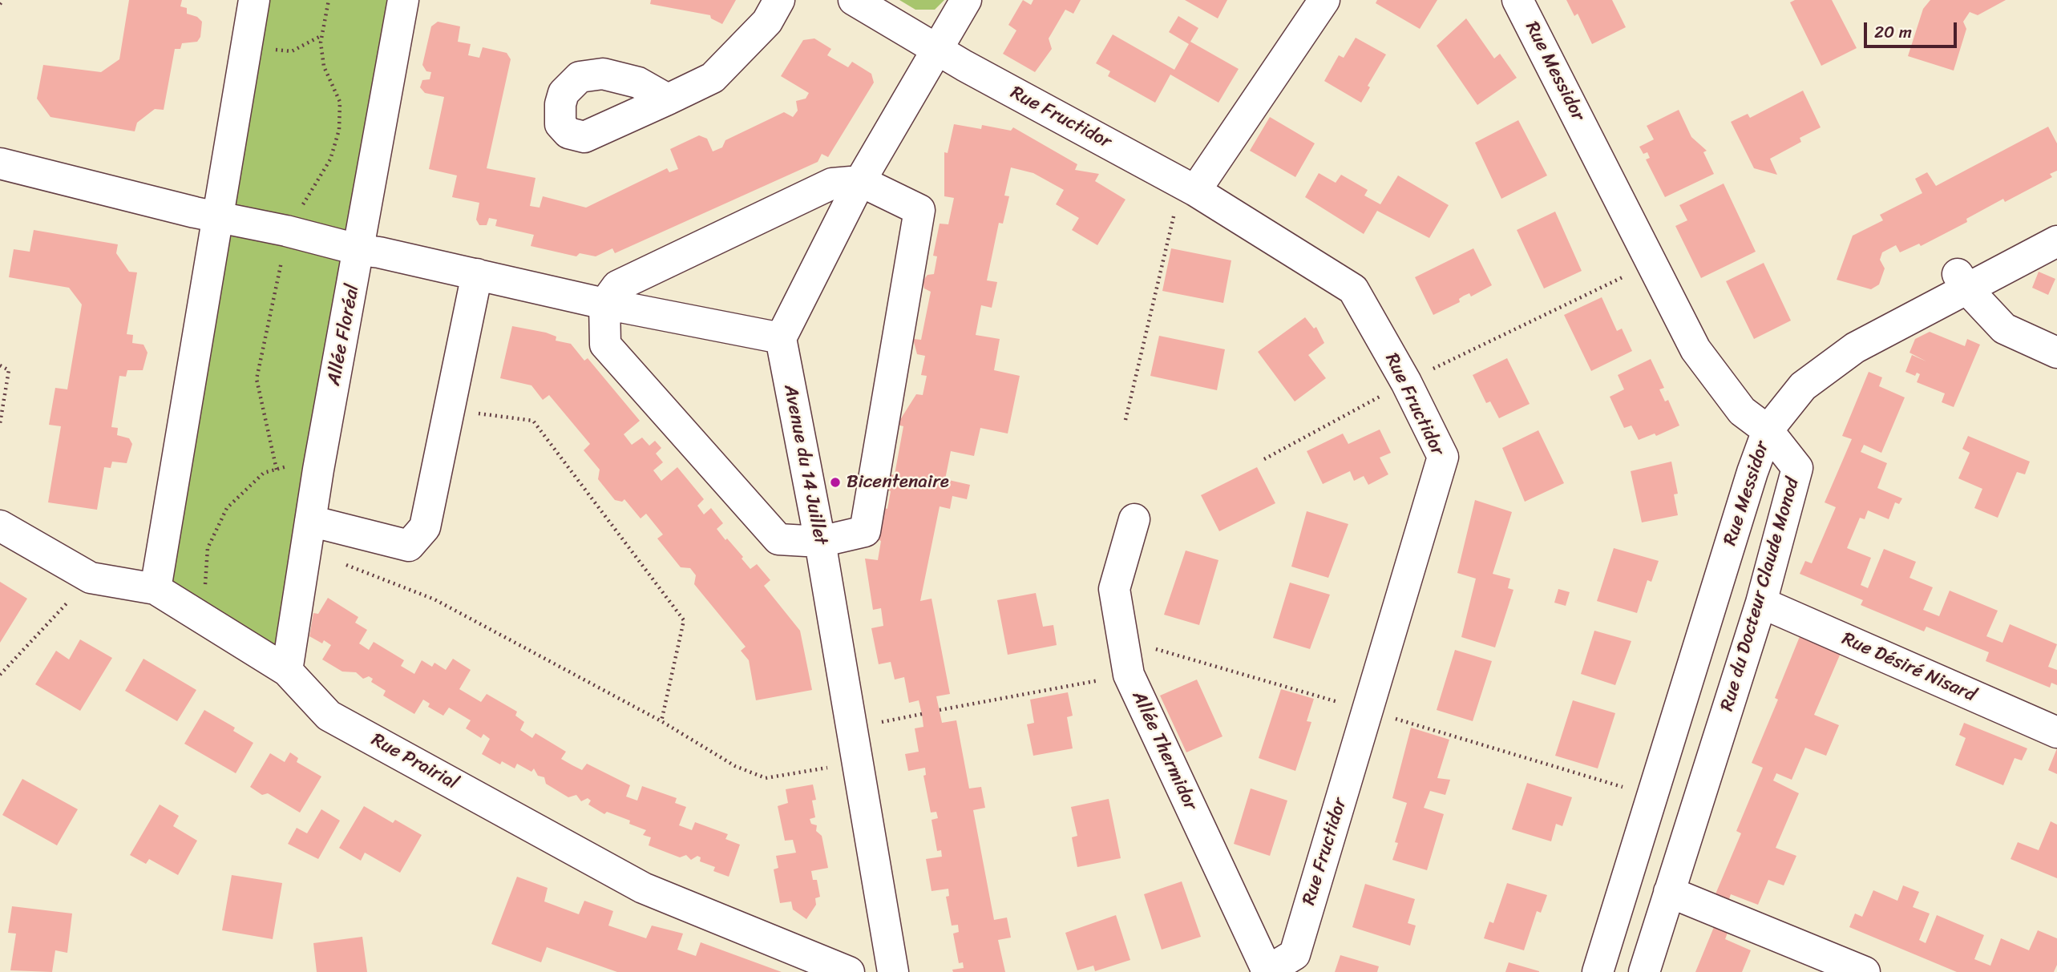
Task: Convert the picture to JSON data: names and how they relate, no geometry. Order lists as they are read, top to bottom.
{
  "streets": {
    "street": [
      "Rue Messidor",
      "Rue Fructidor",
      "Allée Floréal",
      "Avenue du 14 Juillet",
      "Rue du Docteur Claude Monod",
      "Rue Désiré Nisard",
      "Allée Thermidor",
      "Rue Prairial"
    ]
  },
  "crossings": [
    ["Rue Messidor", "Rue du Docteur Claude Monod"],
    ["Rue Fructidor", "Allée Thermidor"],
    ["Allée Floréal", "Rue Prairial"],
    ["Rue du Docteur Claude Monod", "Rue Désiré Nisard"]
  ],
  "places": ["Bicentenaire"],
  "scale_bar": "20 m"
}
